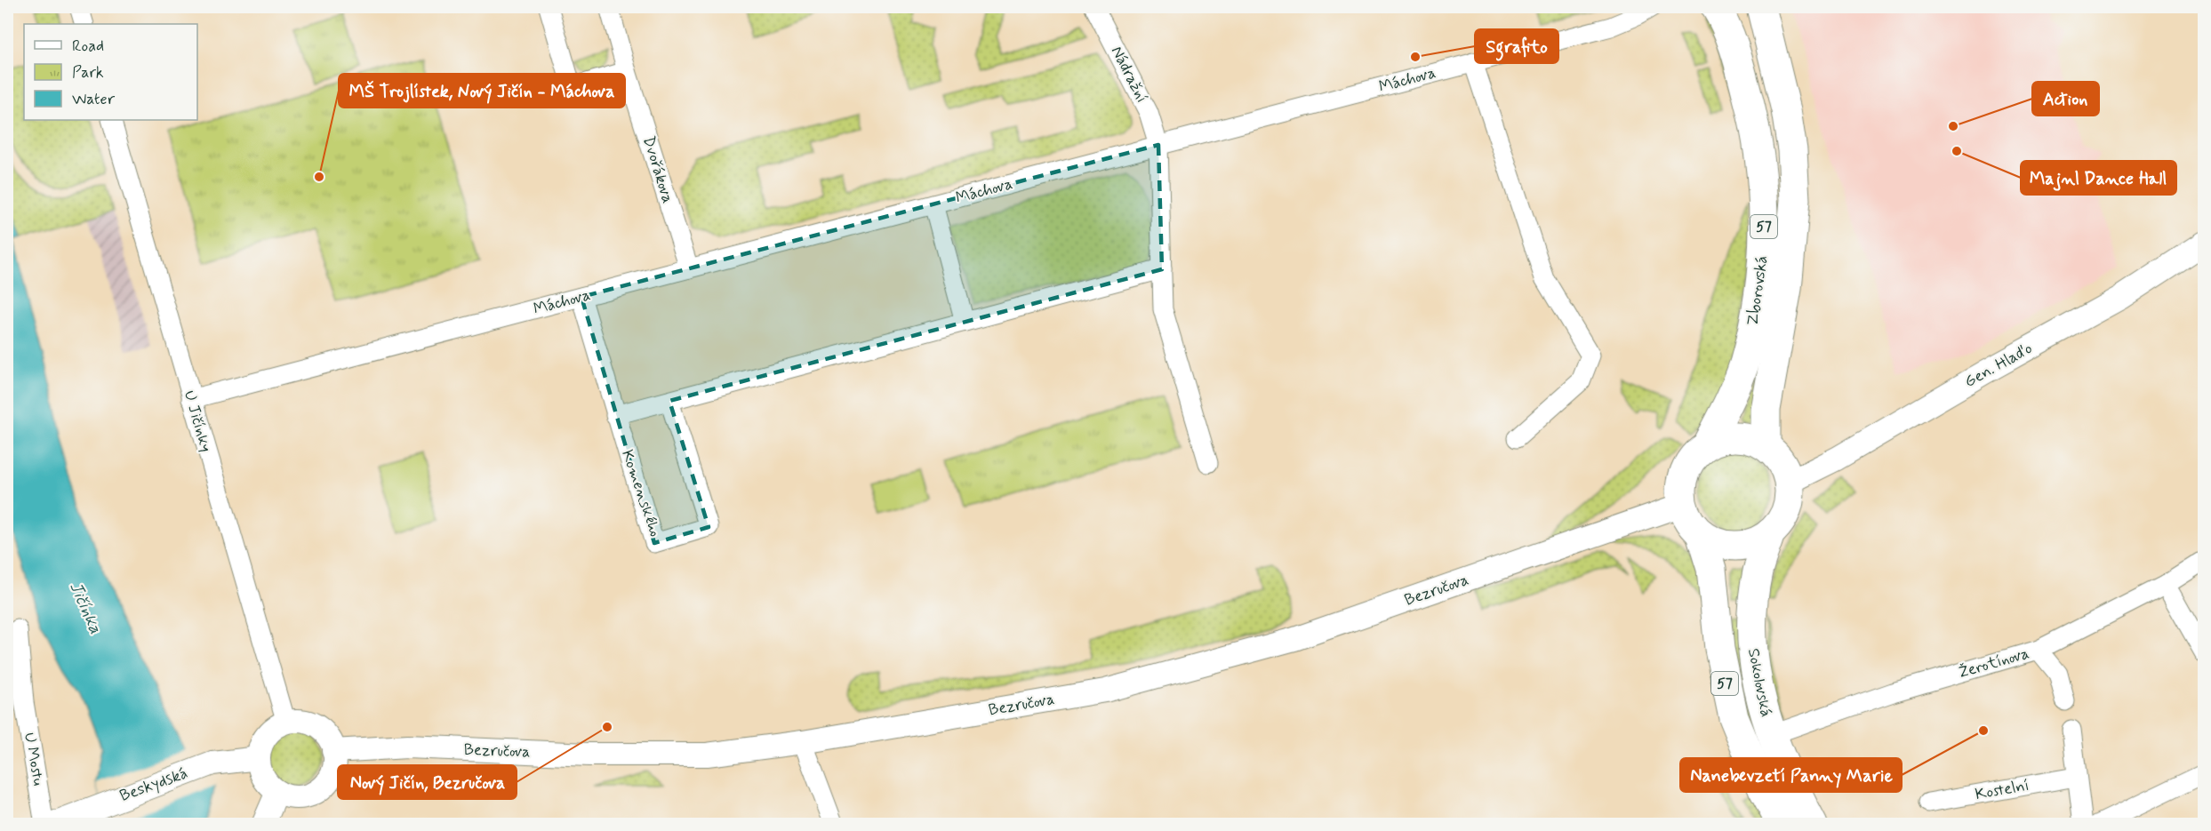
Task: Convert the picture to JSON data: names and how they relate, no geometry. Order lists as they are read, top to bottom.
{
  "streets": {
    "main road": ["57", "Zborovská", "Sokolovská"],
    "street": [
      "Nádražní",
      "Máchova",
      "Dvořákova",
      "Gen. Hlaďo",
      "U Jičínky",
      "Komenského",
      "Bezručova",
      "Žerotínova",
      "U Mostu",
      "Beskydská",
      "Kostelní"
    ]
  },
  "crossings": [
    ["Nádražní", "Máchova"],
    ["Máchova", "Dvořákova"],
    ["Máchova", "U Jičínky"],
    ["Máchova", "Komenského"],
    ["57", "Zborovská"],
    ["57", "Gen. Hlaďo"],
    ["57", "Bezručova"],
    ["57", "Sokolovská"],
    ["Zborovská", "Gen. Hlaďo"],
    ["Zborovská", "Bezručova"],
    ["Zborovská", "Sokolovská"],
    ["Gen. Hlaďo", "Bezručova"],
    ["Gen. Hlaďo", "Sokolovská"],
    ["U Jičínky", "Bezručova"],
    ["U Jičínky", "Beskydská"],
    ["Bezručova", "Sokolovská"],
    ["Bezručova", "Beskydská"],
    ["Žerotínova", "Sokolovská"]
  ],
  "water": ["Jičínka"],
  "places": [
    "Sgrafito",
    "Action",
    "Majnl Dance Hall",
    "MŠ Trojlístek, Nový Jičín - Máchova",
    "Nový Jičín, Bezručova",
    "Nanebevzetí Panny Marie"
  ],
  "legend": ["Road", "Park", "Water"]
}
